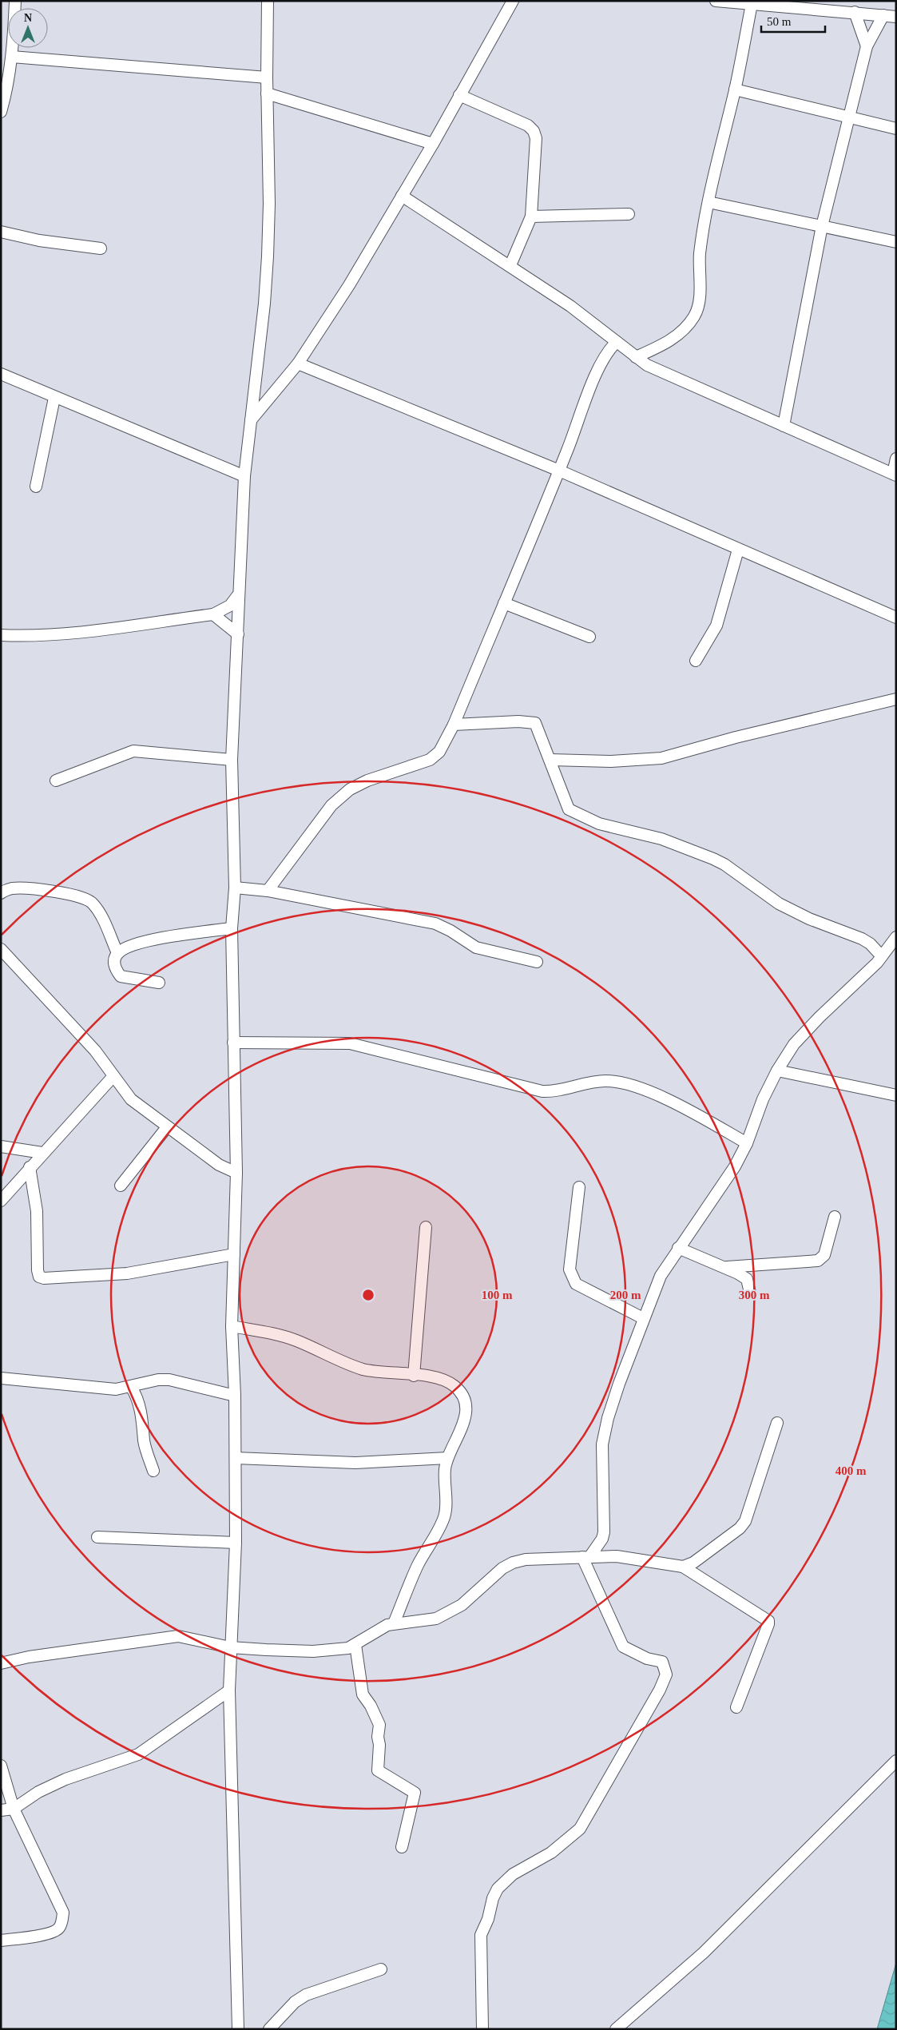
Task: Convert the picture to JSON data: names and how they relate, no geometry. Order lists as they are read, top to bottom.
{
  "scale_bar": "50 m",
  "north": "top",
  "rings": [
    "100 m",
    "200 m",
    "300 m",
    "400 m"
  ]
}
